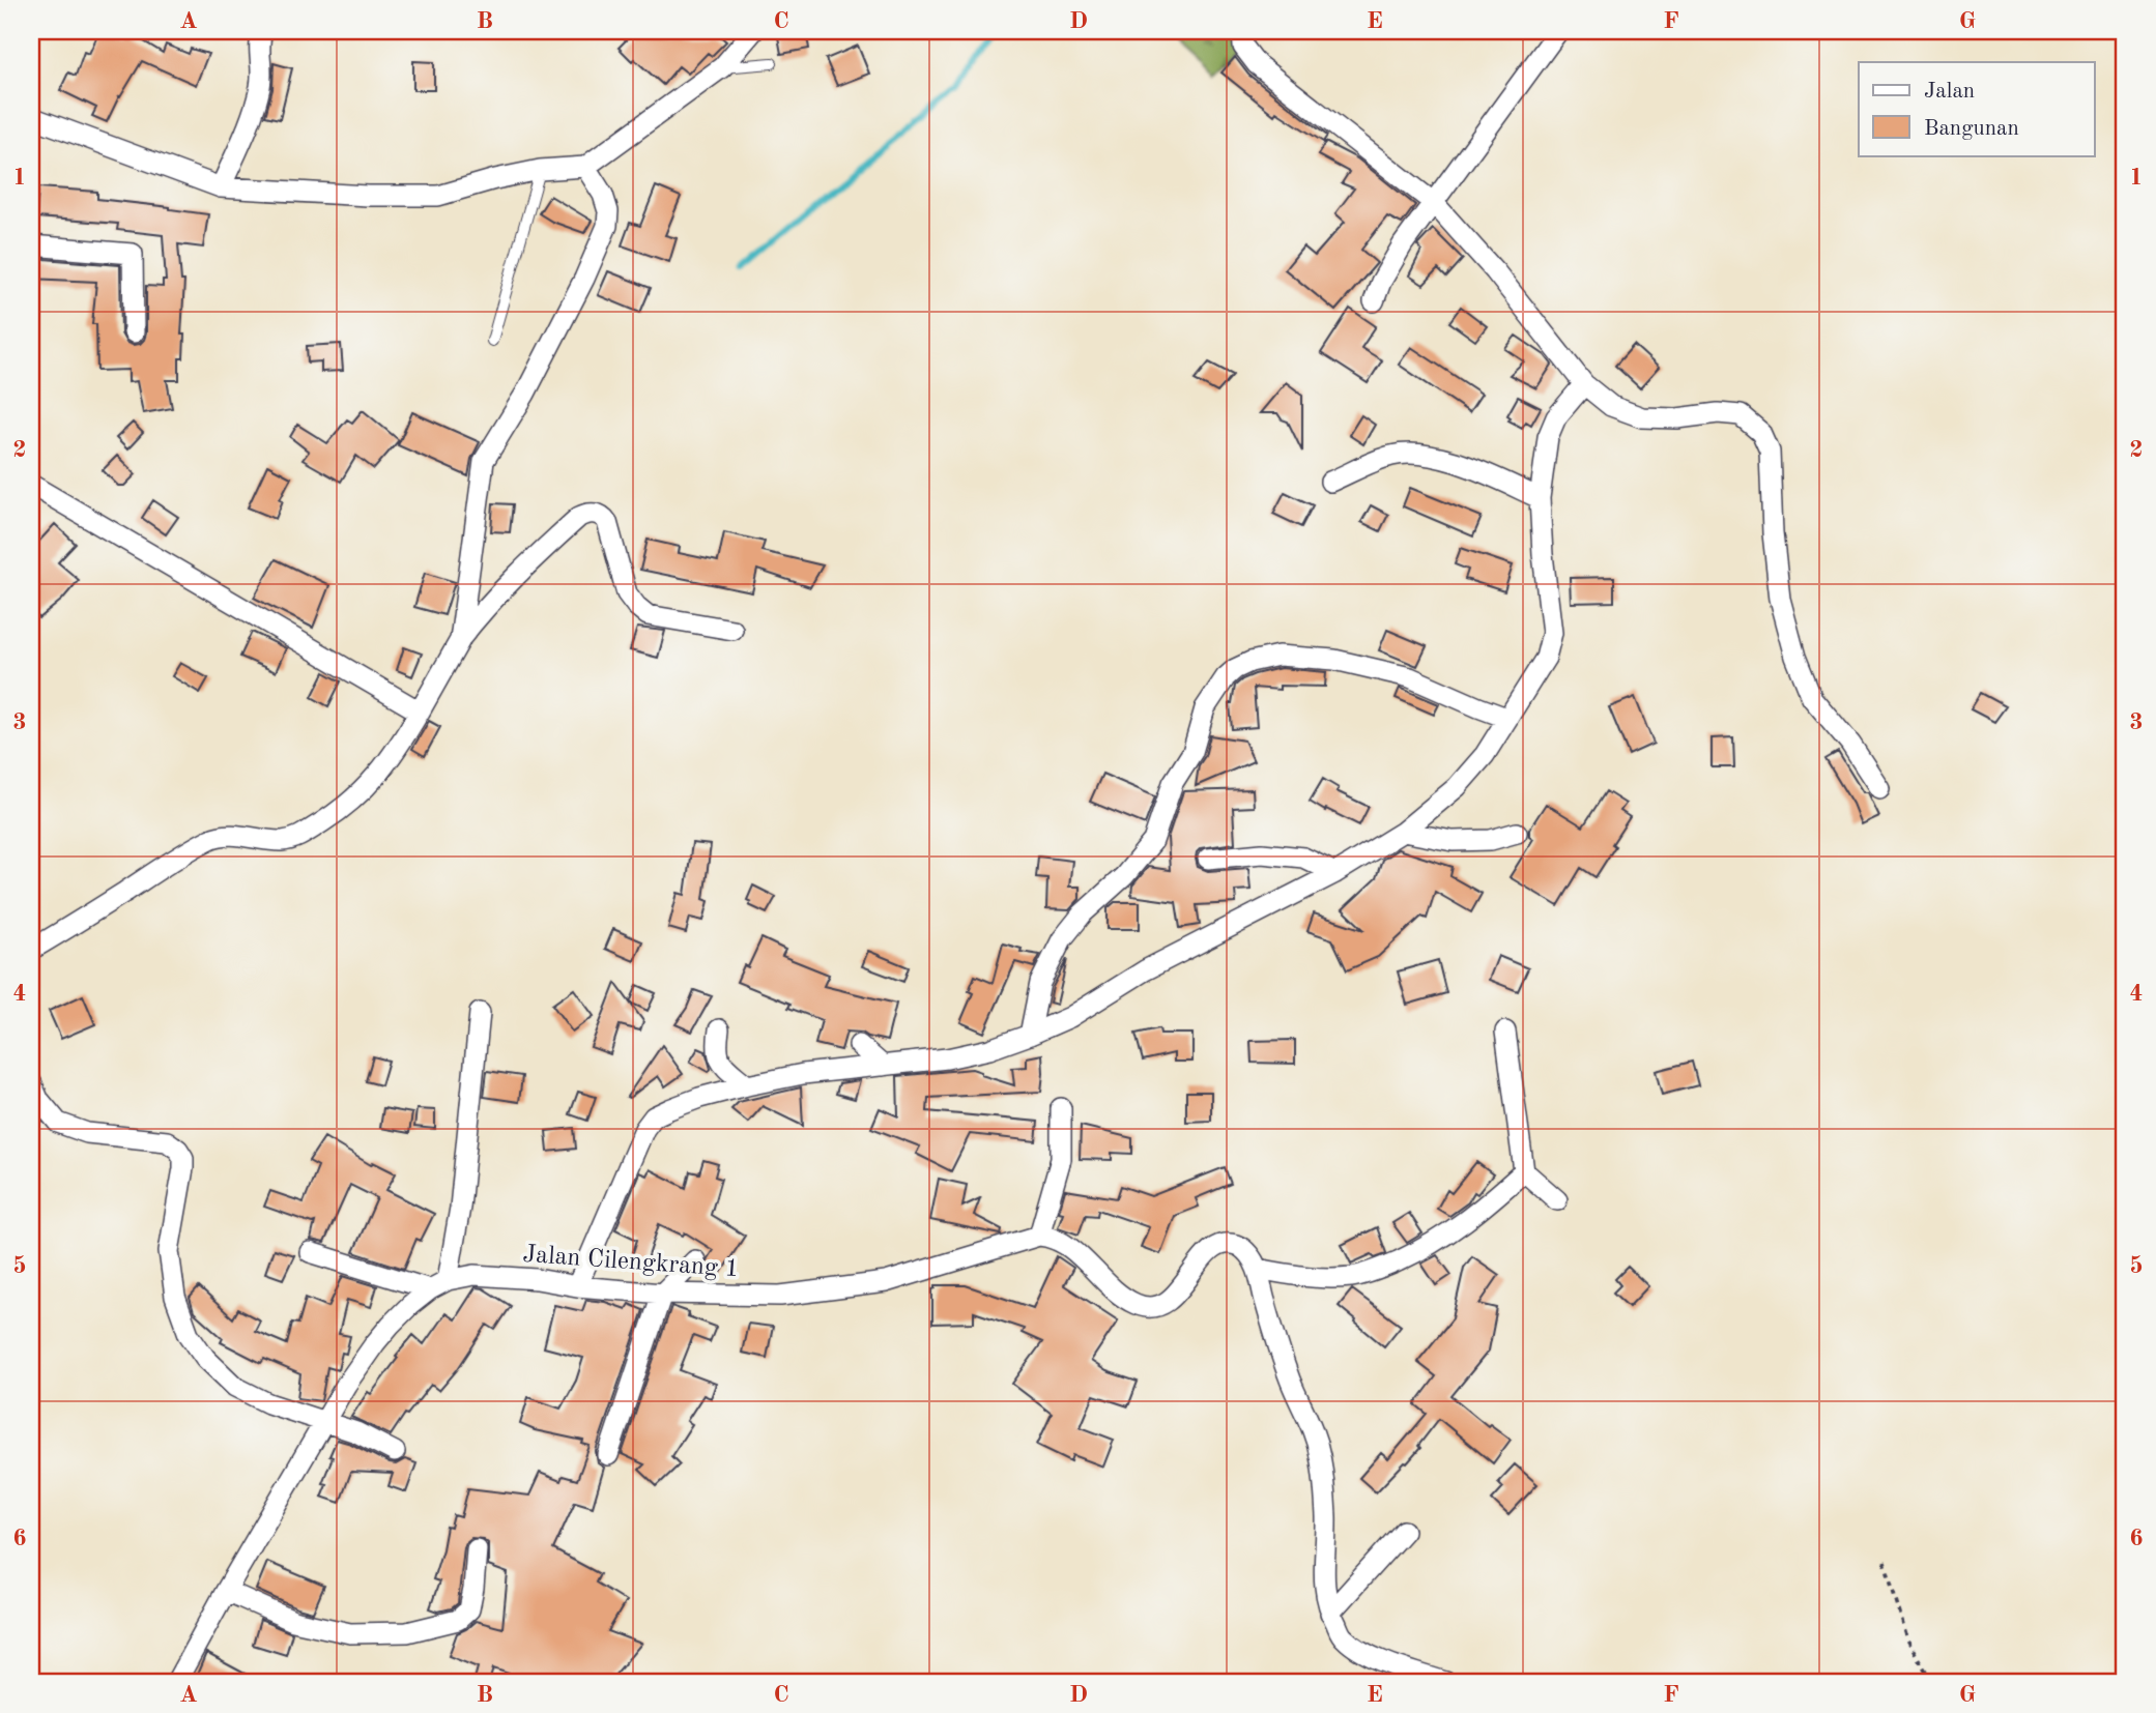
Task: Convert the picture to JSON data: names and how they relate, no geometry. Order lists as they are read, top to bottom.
{
  "streets": {
    "street": ["Jalan Cilengkrang 1"]
  },
  "legend": ["Jalan", "Bangunan"],
  "grid": {
    "columns": [
      "A",
      "B",
      "C",
      "D",
      "E",
      "F",
      "G"
    ],
    "rows": [
      "1",
      "2",
      "3",
      "4",
      "5",
      "6"
    ]
  }
}
